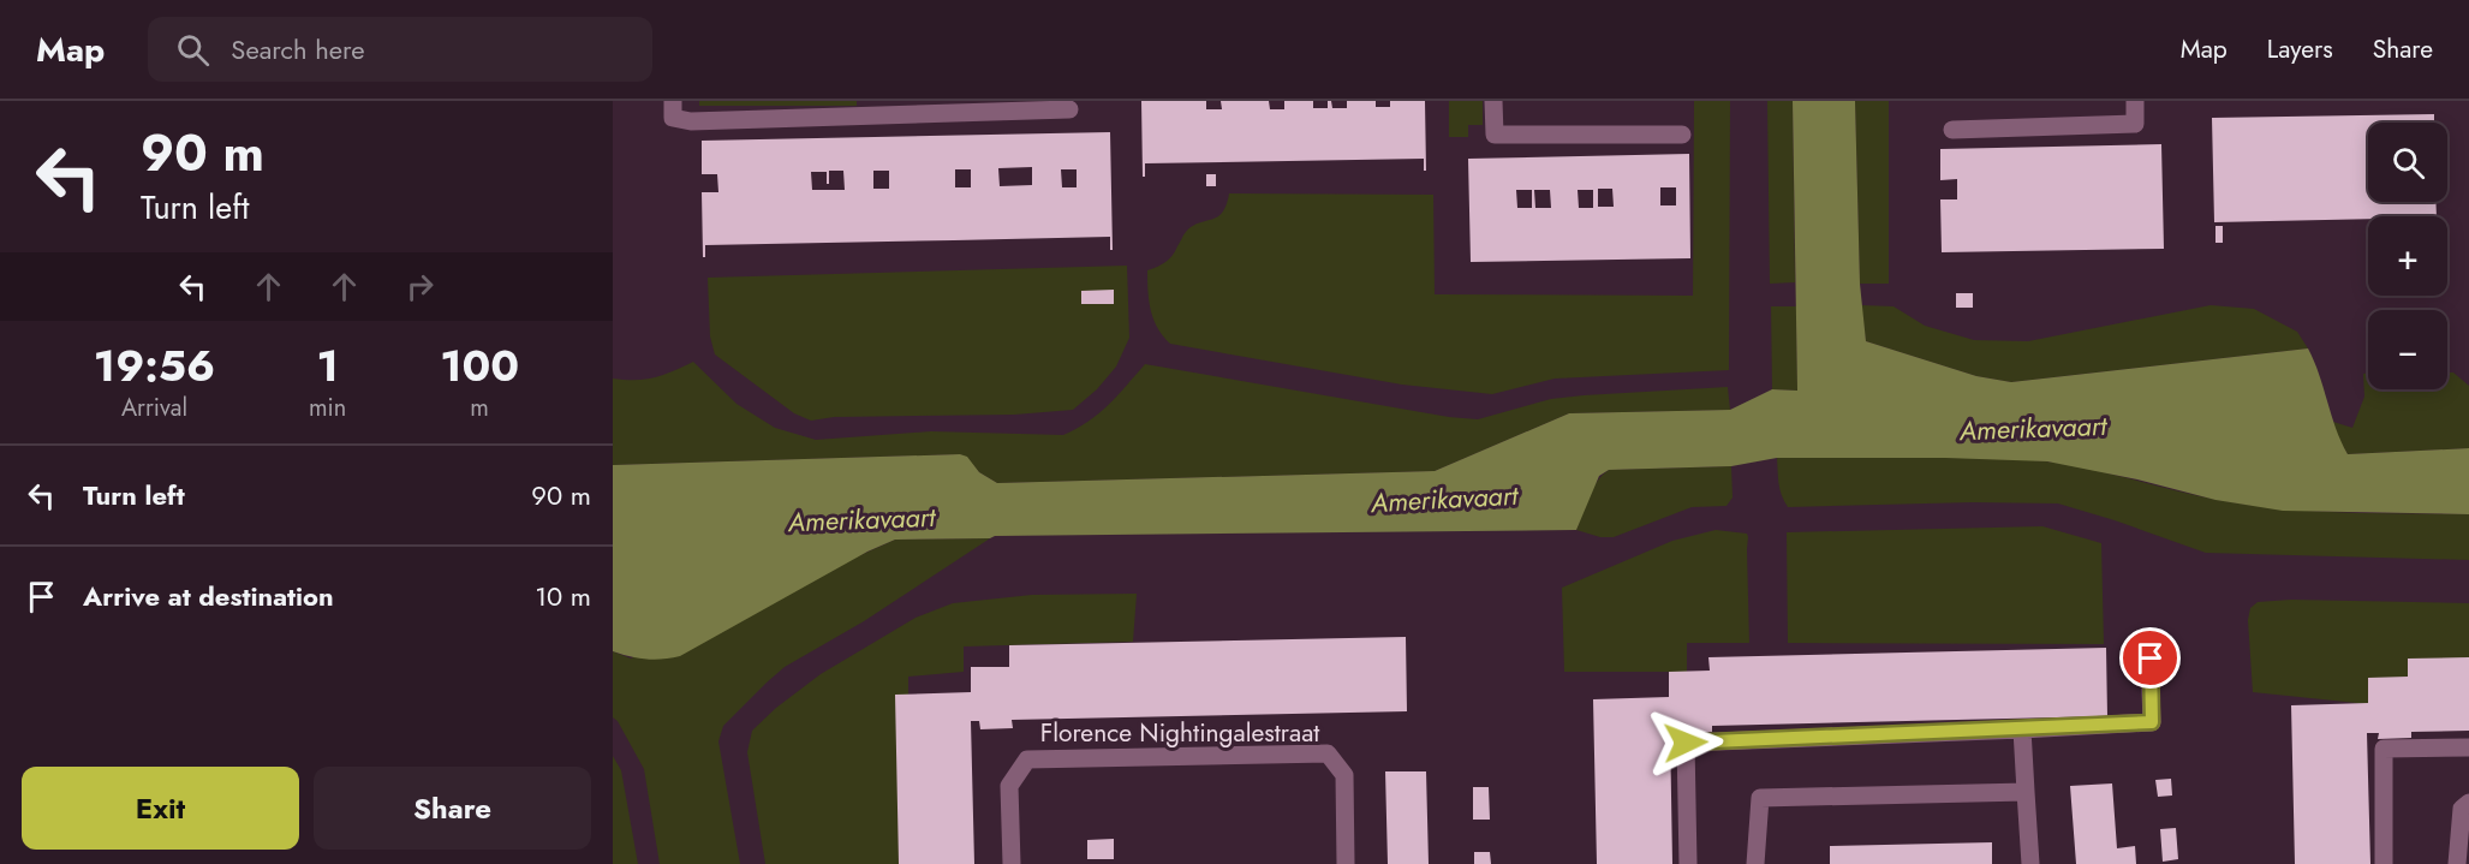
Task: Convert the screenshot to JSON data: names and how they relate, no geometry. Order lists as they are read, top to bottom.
{
  "streets": {
    "street": ["Florence Nightingalestraat"]
  },
  "water": ["Amerikavaart"],
  "page": {
    "header": "Map",
    "search": "Search here",
    "nav": ["Map", "Layers", "Share"],
    "turn": ["90 m", "Turn left"],
    "map_buttons": ["+", "−"],
    "eta": [
      "19:56",
      "Arrival",
      "1",
      "min",
      "100",
      "m"
    ],
    "list": [
      {
        "name": "Turn left",
        "value": "90 m"
      },
      {
        "name": "Arrive at destination",
        "value": "10 m"
      }
    ],
    "buttons": ["Exit", "Share"]
  }
}
